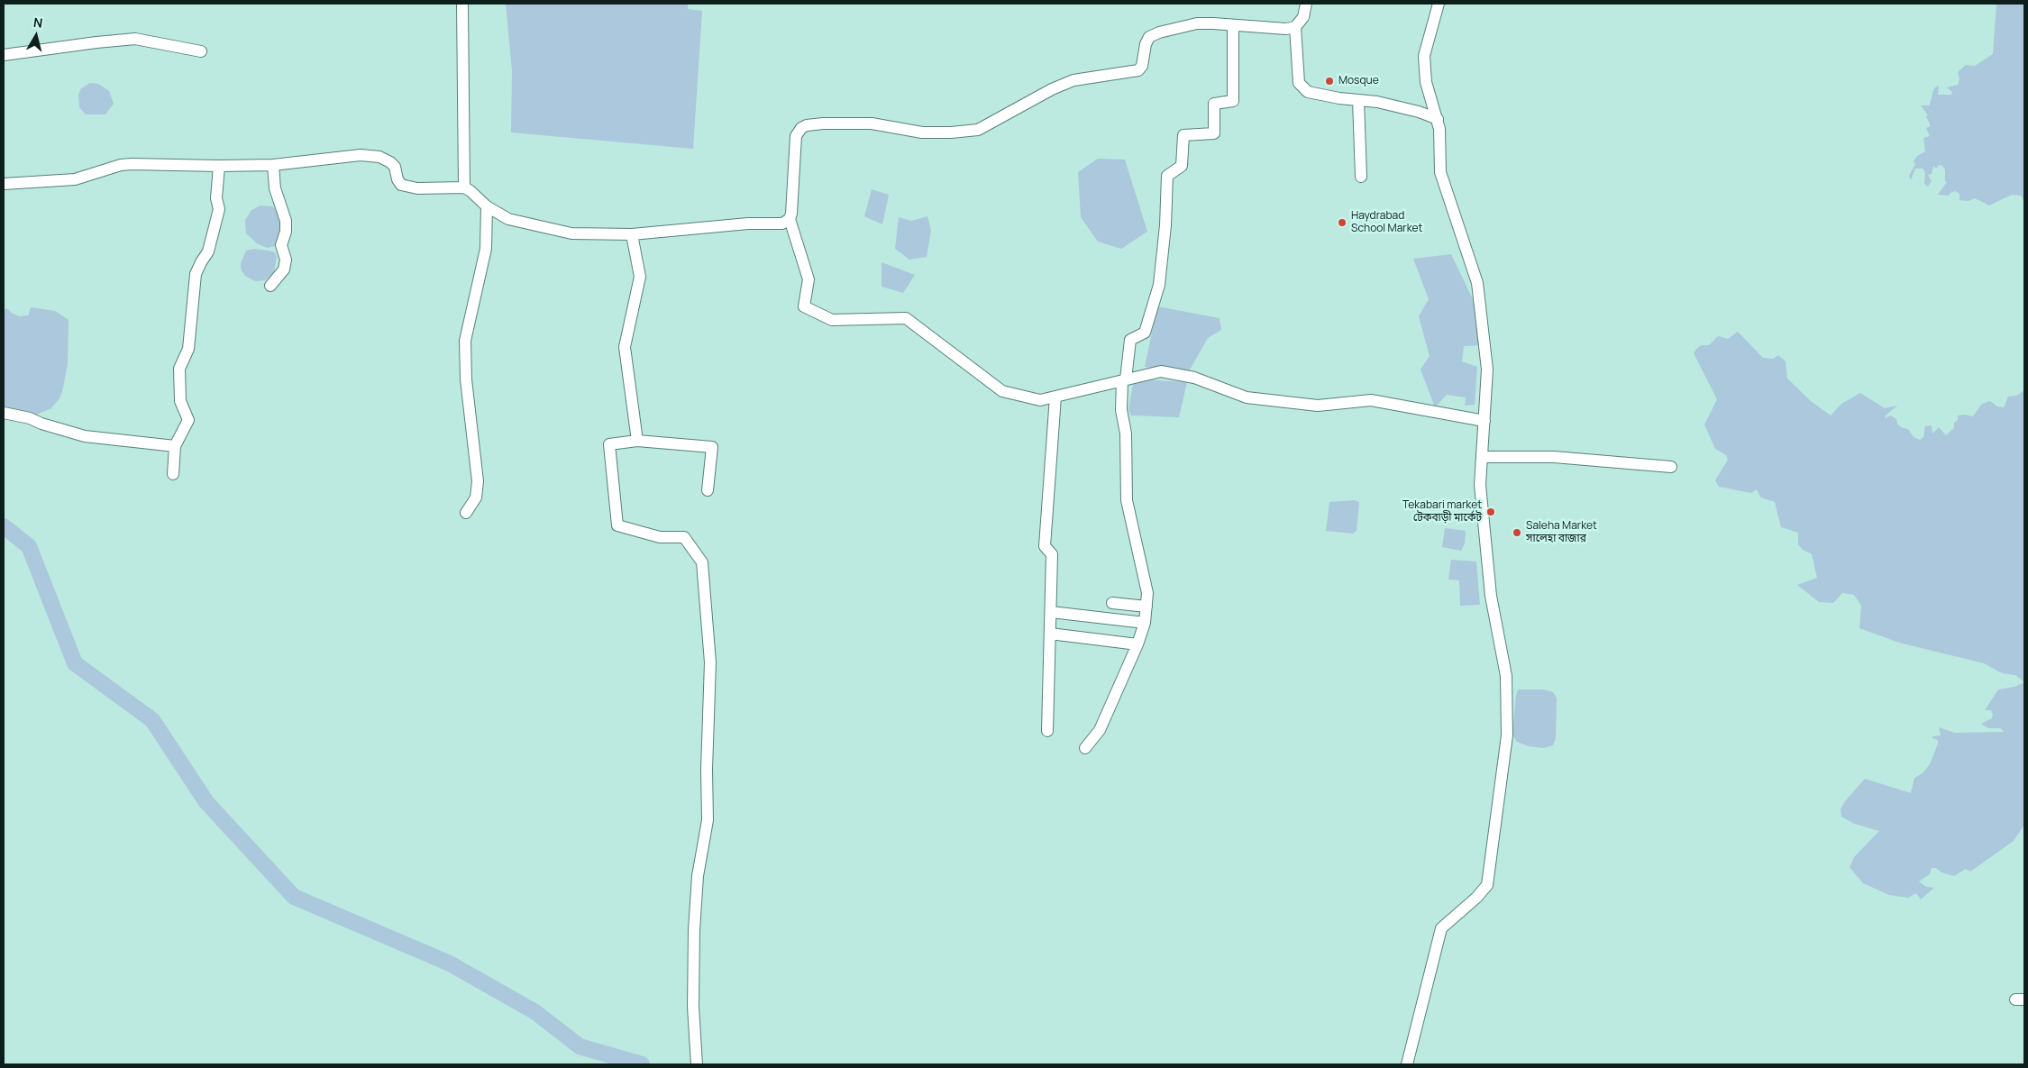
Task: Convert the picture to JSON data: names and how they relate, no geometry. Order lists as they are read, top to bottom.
{
  "places": [
    "Mosque",
    "Haydrabad School Market",
    "Tekabari market টেকবাড়ী মার্কেট",
    "Saleha Market সালেহা বাজার"
  ],
  "north": "top"
}
